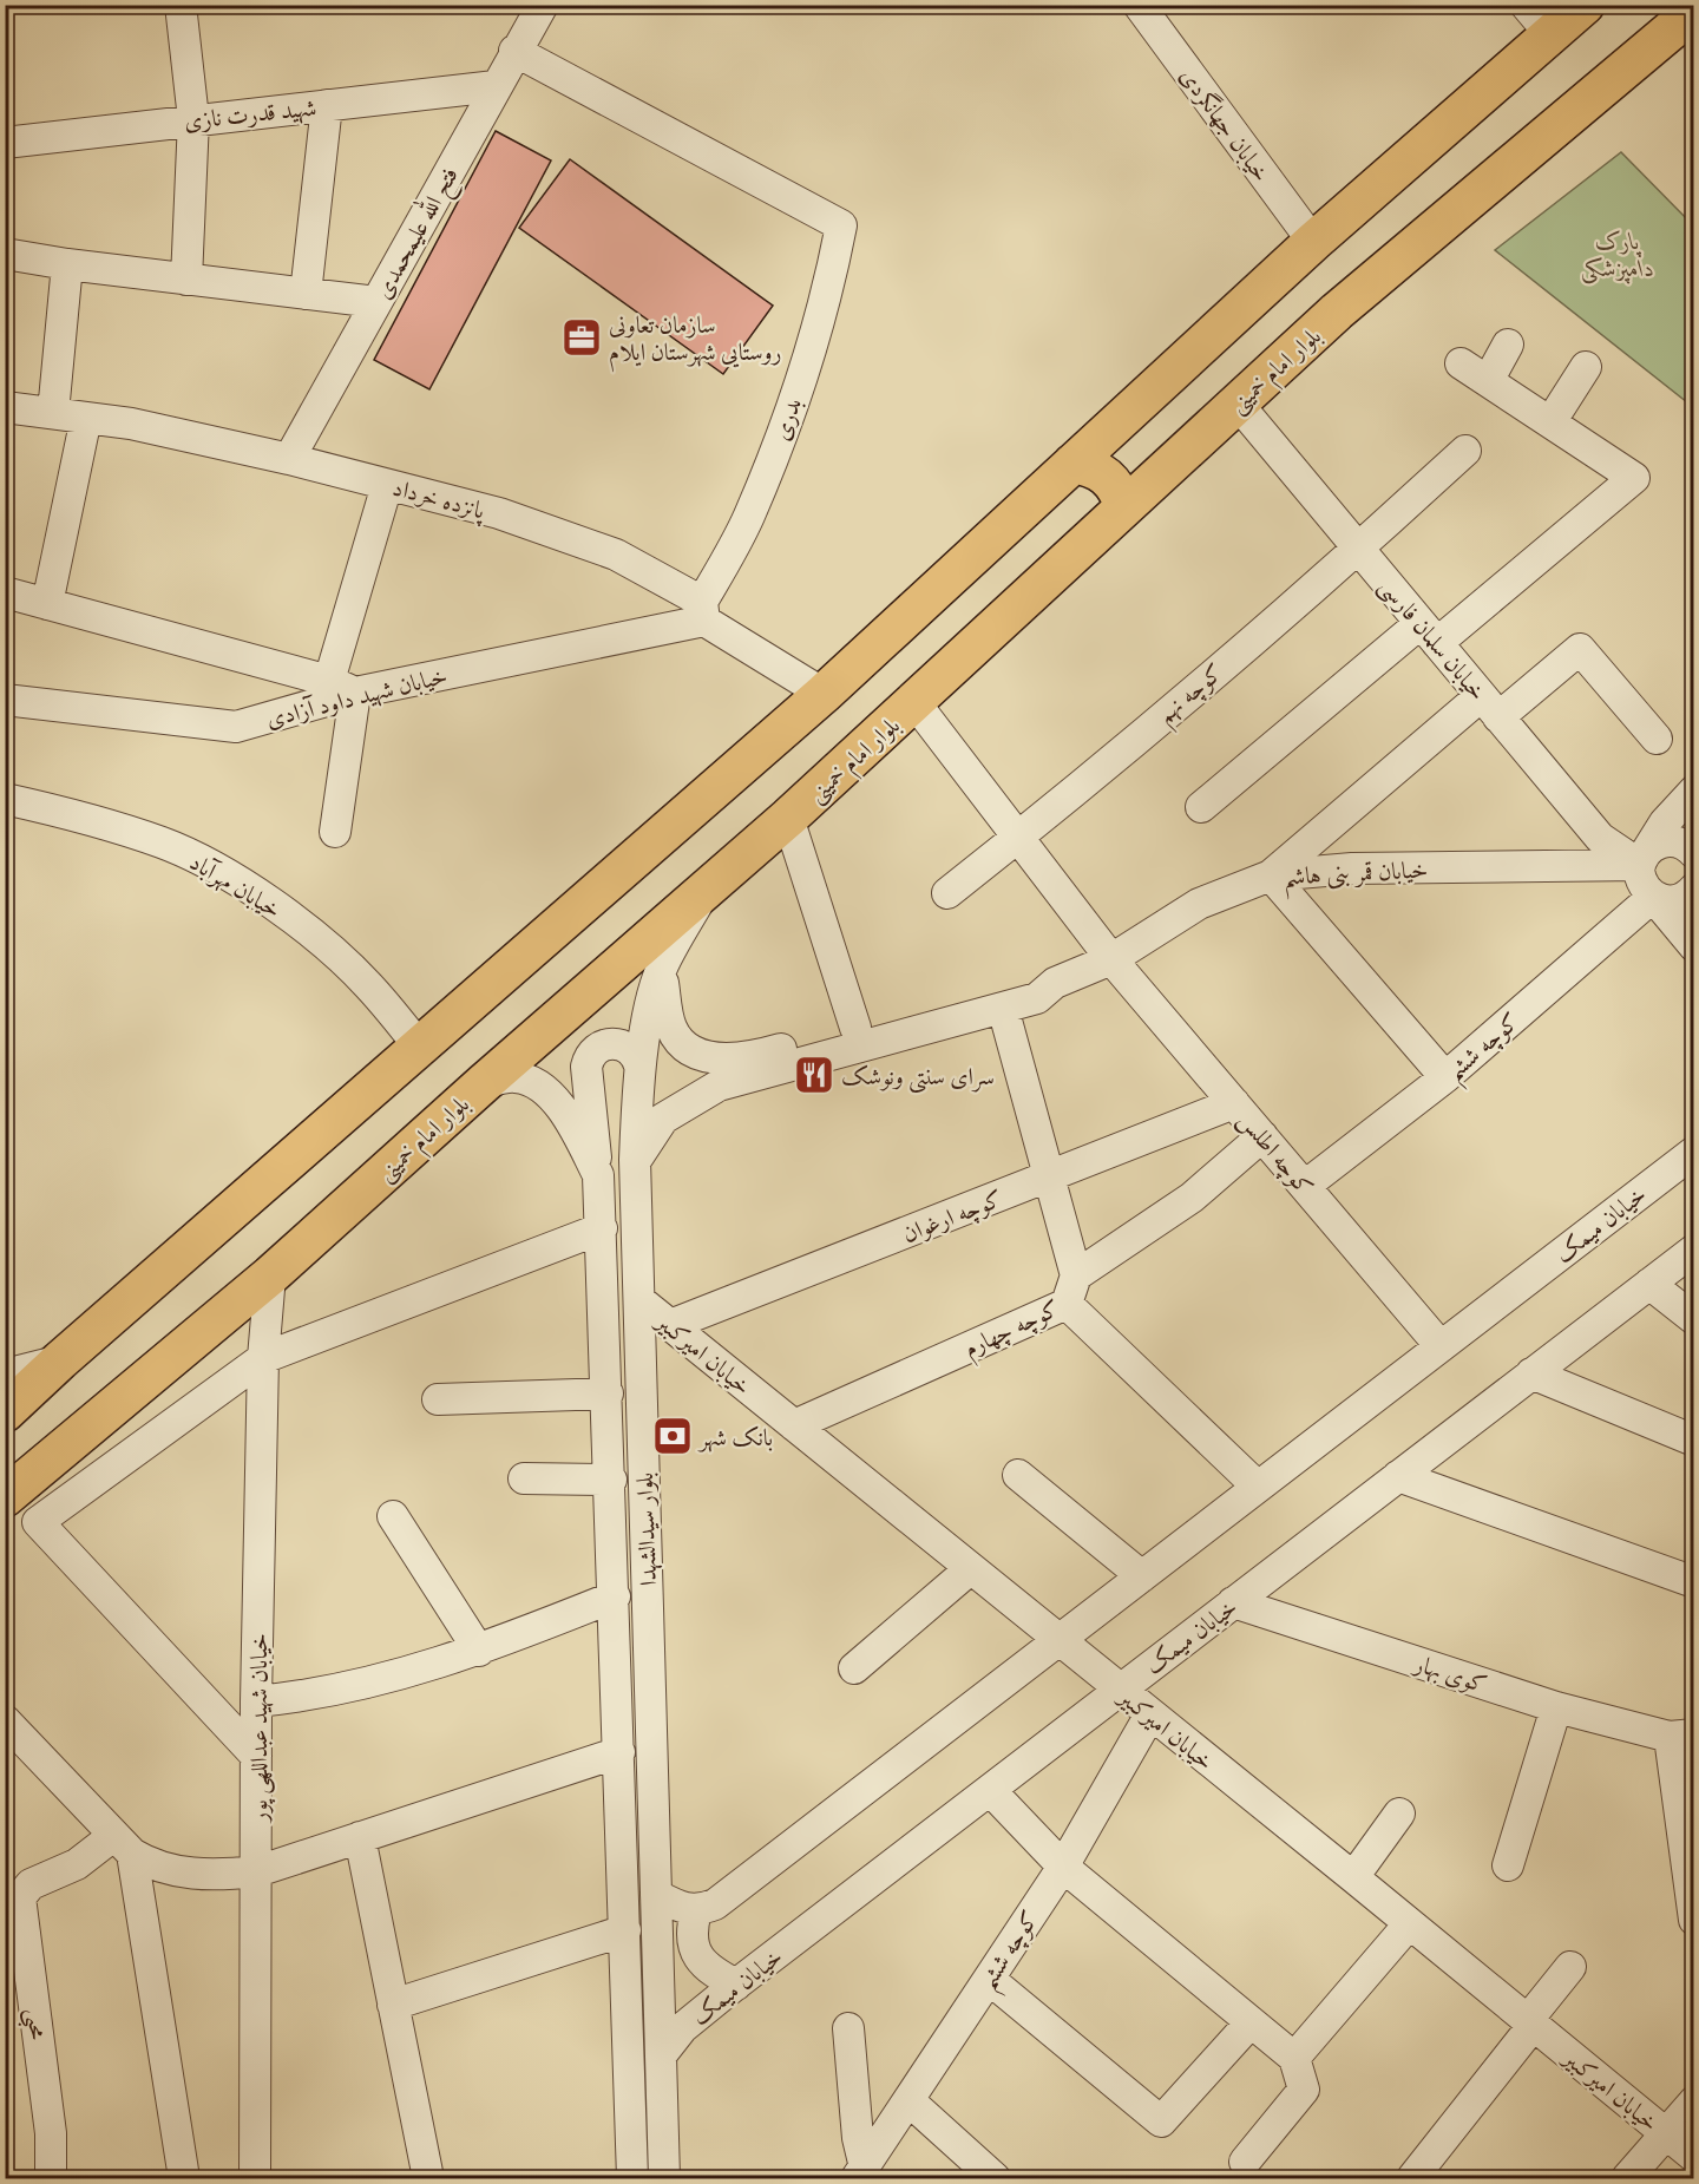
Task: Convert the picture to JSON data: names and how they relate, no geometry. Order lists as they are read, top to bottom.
{
  "streets": {
    "main road": ["بلوار امام خمینی"],
    "street": [
      "شهید قدرت نازی",
      "خیابان جهانگردی",
      "فتح الله علیمحمدی",
      "بدری",
      "پانزده خرداد",
      "خیابان سلمان فارسی",
      "کوچه نهم",
      "خیابان شهید داود آزادی",
      "خیابان قمر بنی هاشم",
      "خیابان مهرآباد",
      "کوچه ششم",
      "کوچه اطلس",
      "کوچه ارغوان",
      "خیابان میمک",
      "کوچه چهارم",
      "خیابان امیرکبیر",
      "بلوار سیدالشهدا",
      "کوی بهار",
      "خیابان شهید عبداللهی پور",
      "محبی"
    ]
  },
  "crossings": [
    ["شهید قدرت نازی", "فتح الله علیمحمدی"],
    ["فتح الله علیمحمدی", "بدری"],
    ["فتح الله علیمحمدی", "پانزده خرداد"],
    ["بلوار امام خمینی", "خیابان سلمان فارسی"],
    ["بلوار امام خمینی", "کوچه اطلس"],
    ["بلوار امام خمینی", "بلوار سیدالشهدا"],
    ["بلوار امام خمینی", "خیابان شهید عبداللهی پور"],
    ["بدری", "پانزده خرداد"],
    ["بدری", "خیابان شهید داود آزادی"],
    ["پانزده خرداد", "خیابان شهید داود آزادی"],
    ["خیابان سلمان فارسی", "کوچه نهم"],
    ["خیابان سلمان فارسی", "خیابان قمر بنی هاشم"],
    ["کوچه نهم", "کوچه اطلس"],
    ["خیابان قمر بنی هاشم", "کوچه اطلس"],
    ["خیابان قمر بنی هاشم", "بلوار سیدالشهدا"],
    ["کوچه ششم", "کوچه اطلس"],
    ["کوچه ششم", "خیابان امیرکبیر"],
    ["کوچه اطلس", "کوچه ارغوان"],
    ["کوچه اطلس", "خیابان میمک"],
    ["کوچه اطلس", "کوچه چهارم"],
    ["کوچه ارغوان", "خیابان امیرکبیر"],
    ["خیابان میمک", "خیابان امیرکبیر"],
    ["خیابان میمک", "بلوار سیدالشهدا"],
    ["خیابان میمک", "کوی بهار"],
    ["کوچه چهارم", "خیابان امیرکبیر"],
    ["خیابان امیرکبیر", "بلوار سیدالشهدا"]
  ],
  "parks": ["پارک دامپزشکی"],
  "places": {
    "office": ["سازمان تعاونی روستایی شهرستان ایلام"],
    "restaurant": ["سرای سنتی ونوشک"],
    "bank": ["بانک شهر"]
  }
}
